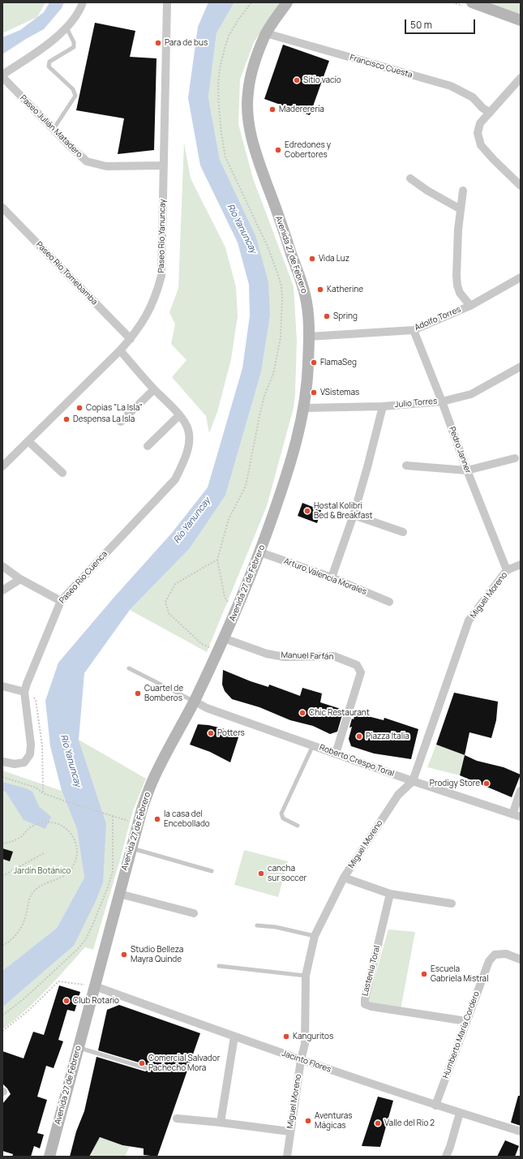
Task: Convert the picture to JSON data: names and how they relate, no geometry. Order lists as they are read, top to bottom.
{
  "streets": {
    "street": [
      "Francisco Cuesta",
      "Paseo Julián Matadero",
      "Paseo Río Yanuncay",
      "Avenida 27 de Febrero",
      "Paseo Río Tomebamba",
      "Adolfo Torres",
      "Julio Torres",
      "Pedro Janner",
      "Arturo Valencia Morales",
      "Paseo Río Cuenca",
      "Miguel Moreno",
      "Manuel Farfán",
      "Roberto Crespo Toral",
      "Lastenia Toral",
      "Humberto María Cordero",
      "Jacinto Flores"
    ]
  },
  "crossings": [
    ["Francisco Cuesta", "Avenida 27 de Febrero"],
    ["Paseo Julián Matadero", "Paseo Río Yanuncay"],
    ["Paseo Río Yanuncay", "Paseo Río Tomebamba"],
    ["Avenida 27 de Febrero", "Adolfo Torres"],
    ["Avenida 27 de Febrero", "Julio Torres"],
    ["Avenida 27 de Febrero", "Arturo Valencia Morales"],
    ["Avenida 27 de Febrero", "Manuel Farfán"],
    ["Avenida 27 de Febrero", "Roberto Crespo Toral"],
    ["Avenida 27 de Febrero", "Jacinto Flores"],
    ["Adolfo Torres", "Pedro Janner"],
    ["Julio Torres", "Pedro Janner"],
    ["Pedro Janner", "Miguel Moreno"],
    ["Miguel Moreno", "Roberto Crespo Toral"],
    ["Miguel Moreno", "Jacinto Flores"],
    ["Manuel Farfán", "Roberto Crespo Toral"],
    ["Lastenia Toral", "Humberto María Cordero"],
    ["Humberto María Cordero", "Jacinto Flores"]
  ],
  "water": ["Río Yanuncay"],
  "parks": ["Jardín Botánico"],
  "places": [
    "Para de bus",
    "Sitio vacío",
    "Madererería",
    "Edredones y Cobertores",
    "Vida Luz",
    "Katherine",
    "Spring",
    "FlamaSeg",
    "VSistemas",
    "Copias \"La Isla\"",
    "Despensa La Isla",
    "Hostal Kolibri Bed & Breakfast",
    "Cuartel de Bomberos",
    "Chic Restaurant",
    "Potters",
    "Piazza Italia",
    "Prodigy Store",
    "la casa del Encebollado",
    "cancha sur soccer",
    "Studio Belleza Mayra Quinde",
    "Escuela Gabriela Mistral",
    "Club Rotario",
    "Kanguritos",
    "Comercial Salvador Pachecho Mora",
    "Aventuras Mágicas",
    "Valle del Rio 2"
  ],
  "scale_bar": "50 m"
}
